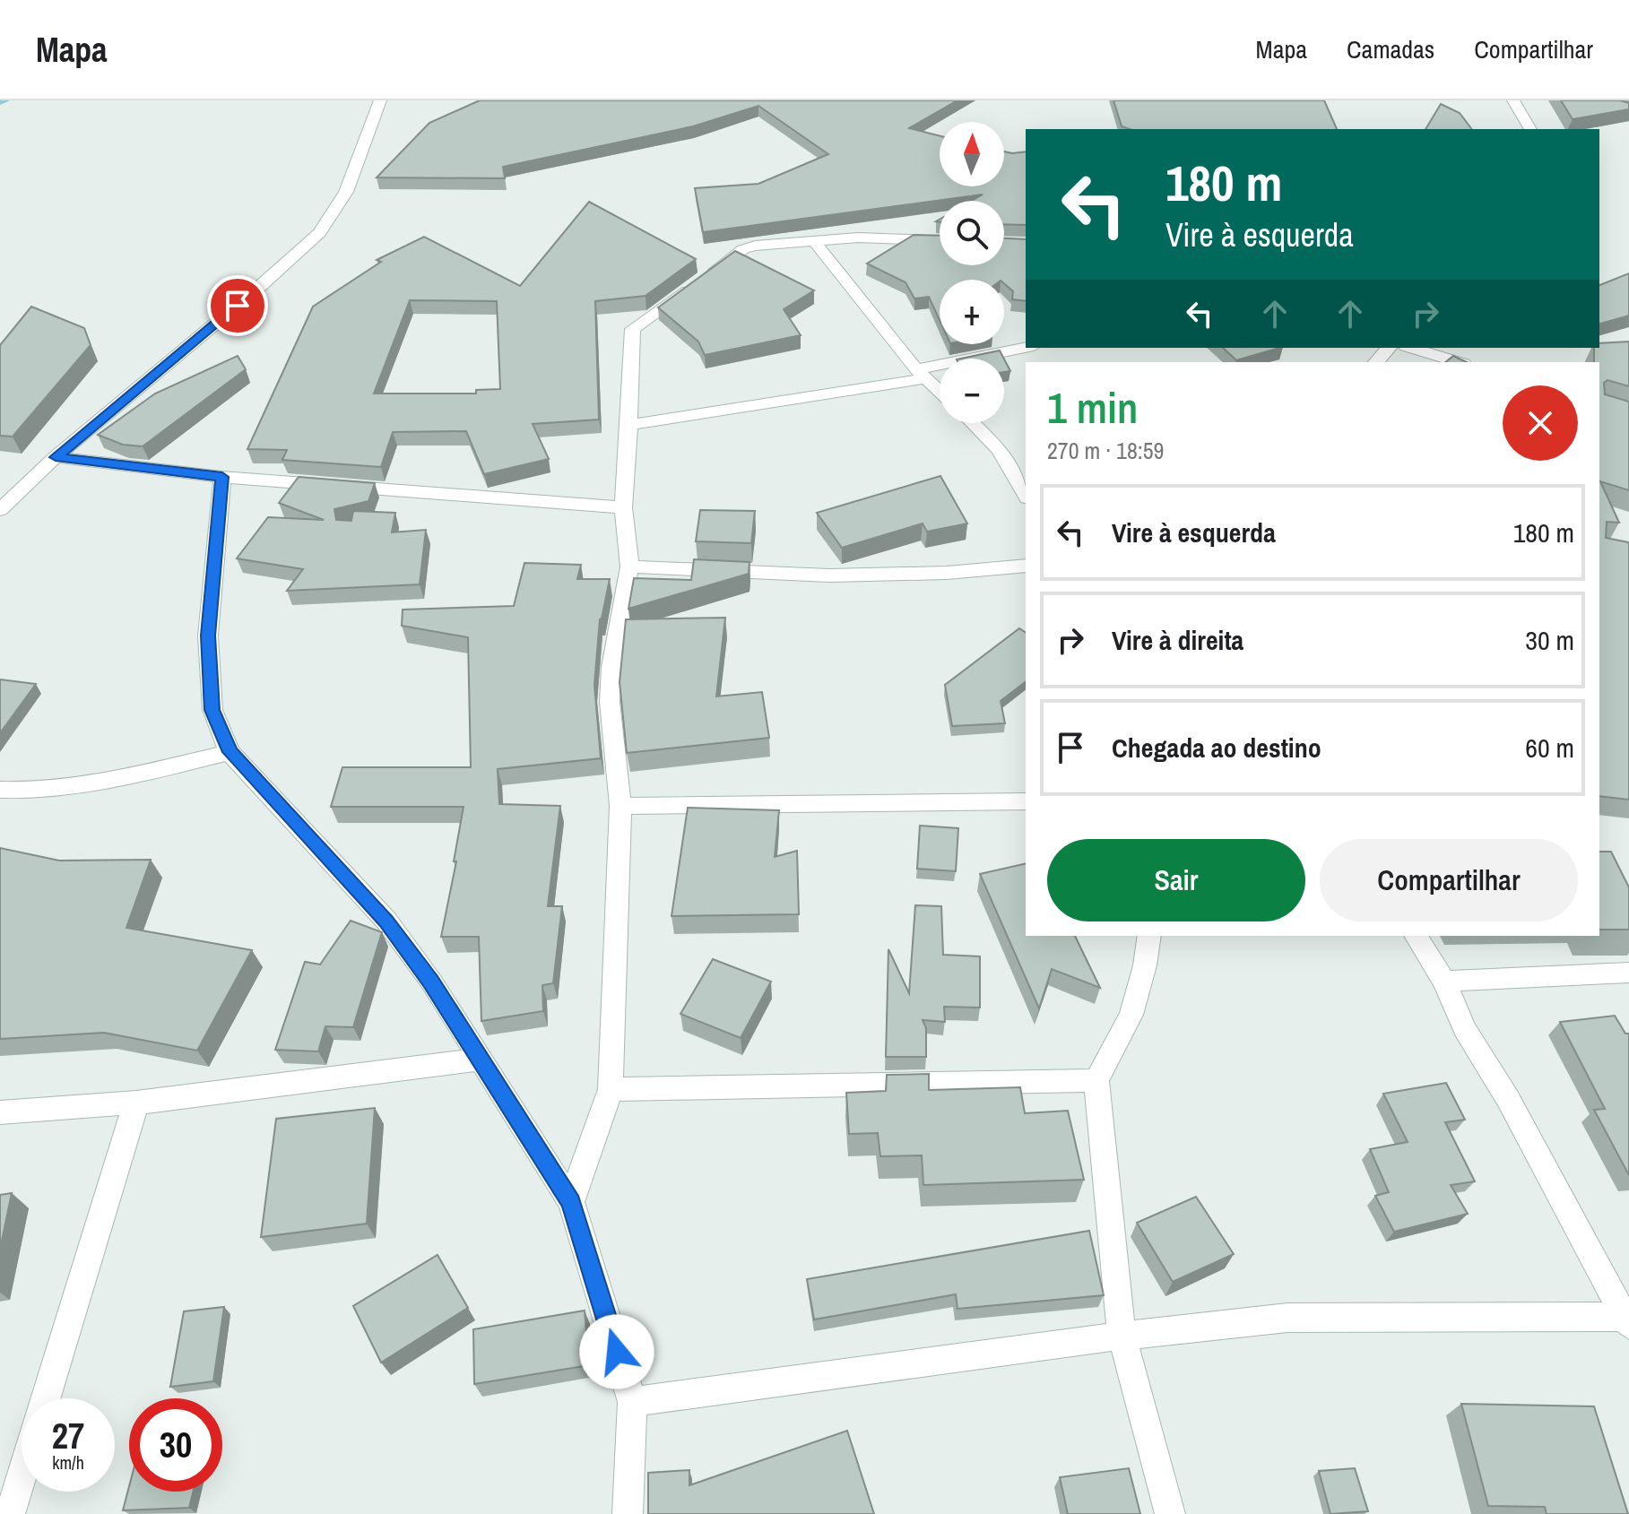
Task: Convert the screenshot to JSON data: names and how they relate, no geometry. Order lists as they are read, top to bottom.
{
  "north": "top",
  "page": {
    "header": "Mapa",
    "nav": ["Mapa", "Camadas", "Compartilhar"],
    "map_buttons": ["+", "−"],
    "turn": ["180 m", "Vire à esquerda"],
    "heading": ["1 min", "270 m · 18:59"],
    "list": [
      {
        "name": "Vire à esquerda",
        "value": "180 m"
      },
      {
        "name": "Vire à direita",
        "value": "30 m"
      },
      {
        "name": "Chegada ao destino",
        "value": "60 m"
      }
    ],
    "buttons": ["Sair", "Compartilhar"],
    "speed": "27 km/h",
    "limit": "30"
  }
}
